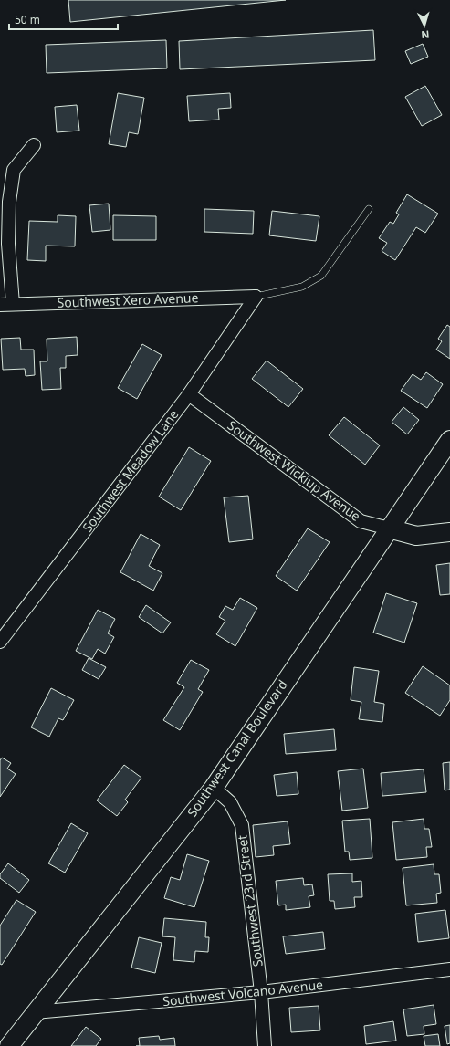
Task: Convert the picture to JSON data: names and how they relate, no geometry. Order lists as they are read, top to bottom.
{
  "streets": {
    "main road": ["Southwest Wickiup Avenue", "Southwest Canal Boulevard"],
    "street": [
      "Southwest Xero Avenue",
      "Southwest Meadow Lane",
      "Southwest 23rd Street",
      "Southwest Volcano Avenue"
    ]
  },
  "crossings": [
    ["Southwest Xero Avenue", "Southwest Meadow Lane"],
    ["Southwest Meadow Lane", "Southwest Wickiup Avenue"],
    ["Southwest Wickiup Avenue", "Southwest Canal Boulevard"],
    ["Southwest Canal Boulevard", "Southwest 23rd Street"],
    ["Southwest Canal Boulevard", "Southwest Volcano Avenue"],
    ["Southwest 23rd Street", "Southwest Volcano Avenue"]
  ],
  "scale_bar": "50 m",
  "north": "bottom"
}
